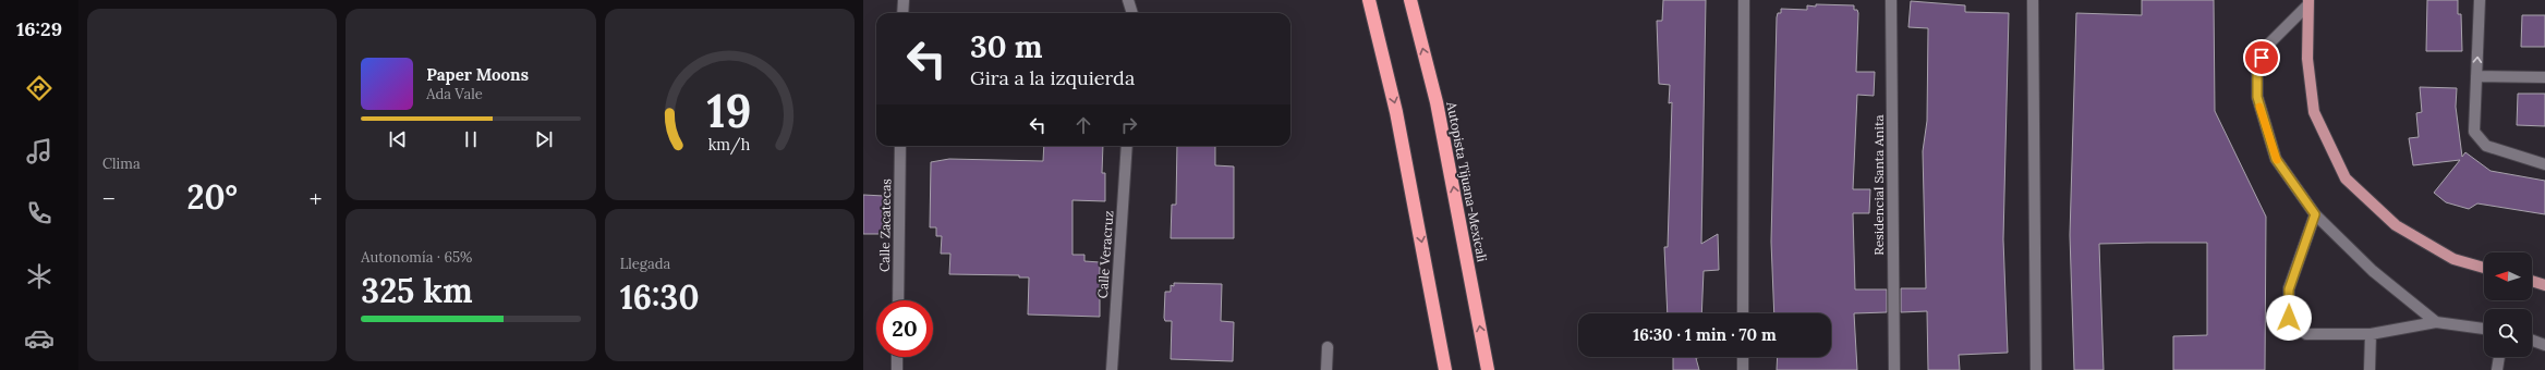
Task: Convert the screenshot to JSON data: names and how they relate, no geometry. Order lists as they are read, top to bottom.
{
  "streets": {
    "highway": ["Autopista Tijuana-Mexicali"],
    "street": ["Residencial Santa Anita", "Calle Zacatecas", "Calle Veracruz"]
  },
  "north": "left",
  "page": {
    "tabs": "16:29",
    "tile": [
      "Clima",
      ["Autonomía · 65%", "325 km"],
      ["Llegada", "16:30"]
    ],
    "turn": ["30 m", "Gira a la izquierda"],
    "song": ["Paper Moons", "Ada Vale"],
    "heat": ["−", "20°", "+"],
    "limit": "20",
    "trip": "16:30 · 1 min · 70 m",
    "gauge": ["19", "km/h"]
  }
}
